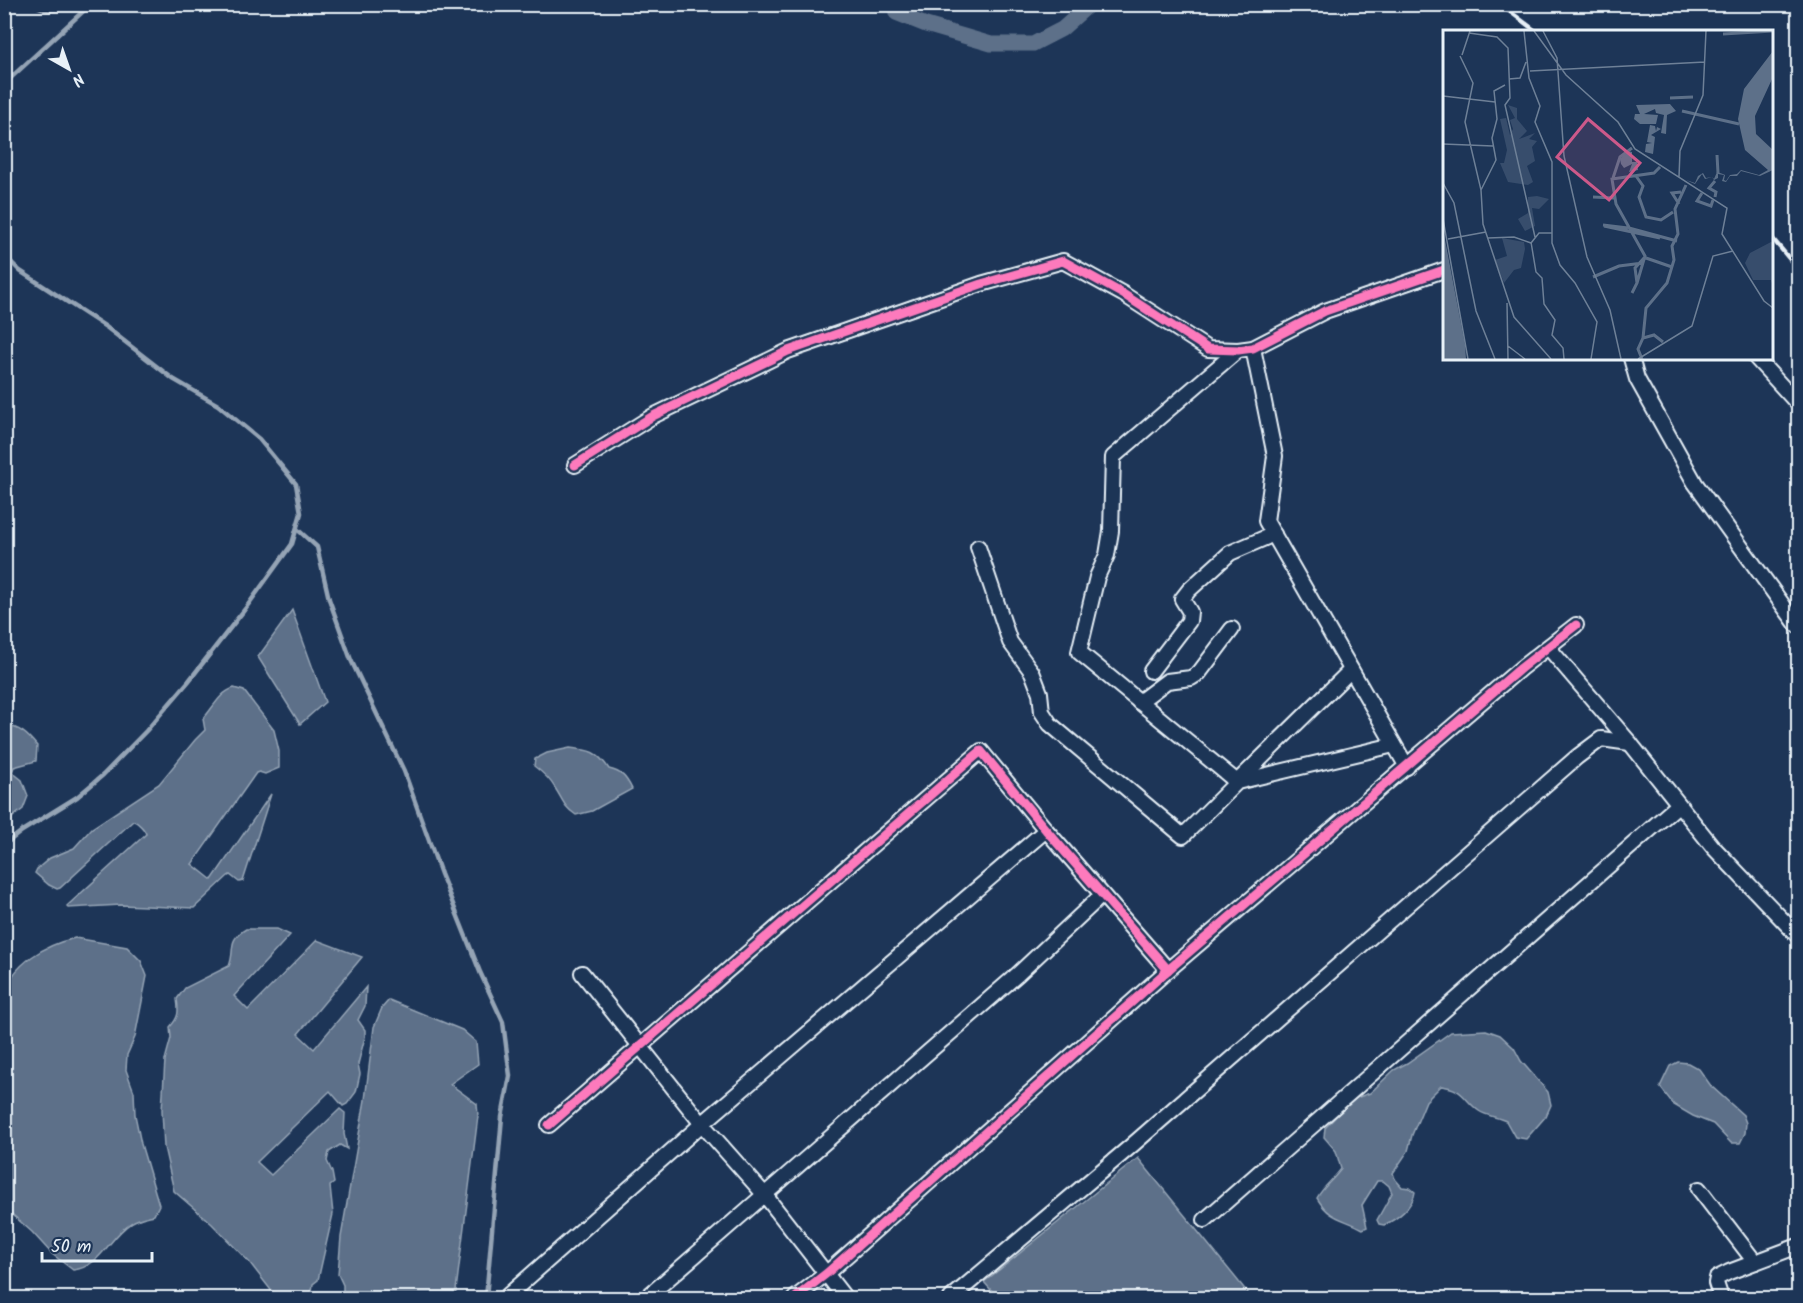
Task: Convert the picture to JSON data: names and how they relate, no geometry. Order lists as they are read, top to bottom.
{
  "scale_bar": "50 m",
  "north": "bottom right"
}
